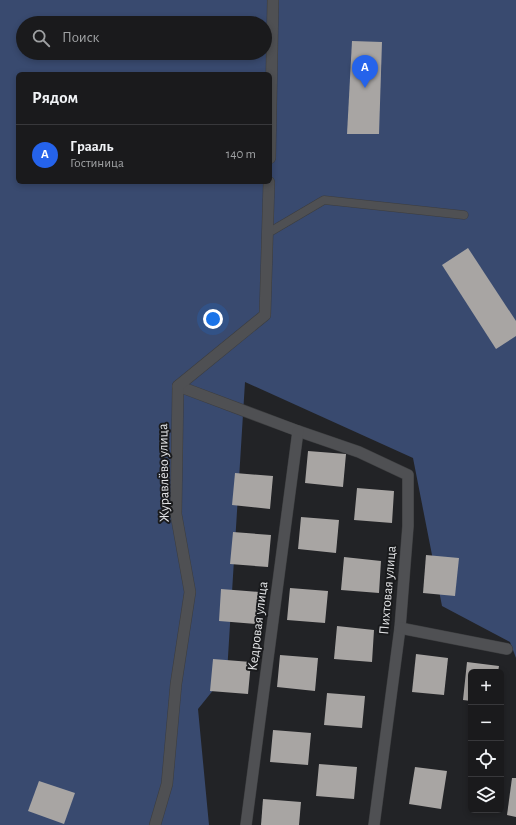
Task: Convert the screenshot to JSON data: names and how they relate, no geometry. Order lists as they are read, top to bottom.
{
  "streets": {
    "street": ["Журавлёво улица", "Пихтовая улица", "Кедровая улица"]
  },
  "crossings": [
    ["Пихтовая улица", "Кедровая улица"]
  ],
  "page": {
    "search": "Поиск",
    "pins": "A",
    "heading": "Рядом",
    "list": [
      {
        "mark": "A",
        "name": "Грааль",
        "note": "Гостиница",
        "value": "140 m"
      }
    ],
    "map_buttons": ["+", "−"]
  }
}
